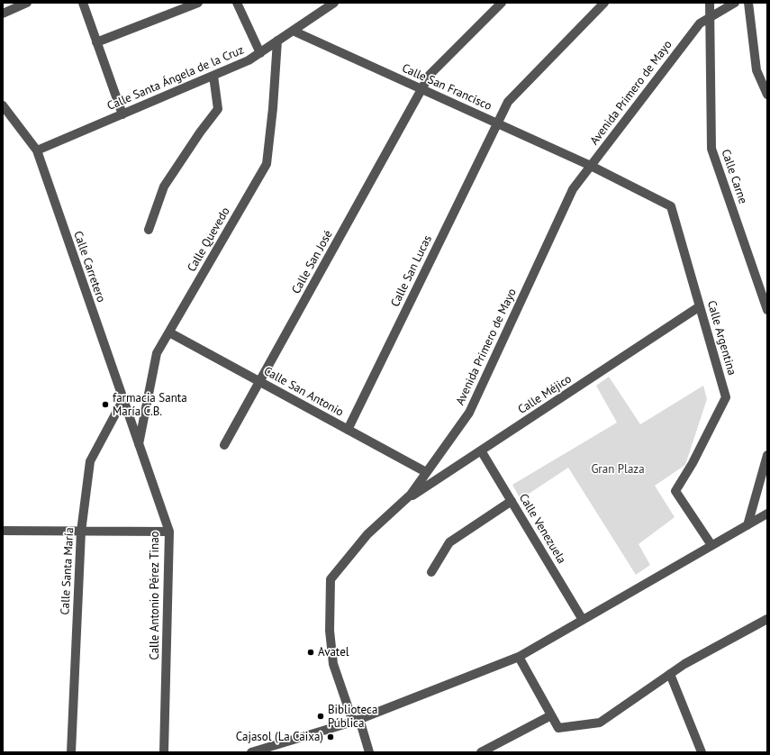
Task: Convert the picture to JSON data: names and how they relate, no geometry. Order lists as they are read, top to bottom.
{
  "streets": {
    "street": [
      "Calle Santa Ángela de la Cruz",
      "Calle San Francisco",
      "Avenida Primero de Mayo",
      "Calle Carne",
      "Calle Quevedo",
      "Calle San José",
      "Calle Carretero",
      "Calle San Lucas",
      "Calle Argentina",
      "Calle San Antonio",
      "Calle Méjico",
      "Calle Venezuela",
      "Calle Santa María",
      "Calle Antonio Pérez Tinao"
    ]
  },
  "crossings": [
    ["Calle Santa Ángela de la Cruz", "Calle San Francisco"],
    ["Calle Santa Ángela de la Cruz", "Calle Quevedo"],
    ["Calle Santa Ángela de la Cruz", "Calle Carretero"],
    ["Calle San Francisco", "Avenida Primero de Mayo"],
    ["Calle San Francisco", "Calle San José"],
    ["Calle San Francisco", "Calle San Lucas"],
    ["Calle San Francisco", "Calle Argentina"],
    ["Avenida Primero de Mayo", "Calle Carne"],
    ["Avenida Primero de Mayo", "Calle Argentina"],
    ["Avenida Primero de Mayo", "Calle San Antonio"],
    ["Avenida Primero de Mayo", "Calle Méjico"],
    ["Calle Quevedo", "Calle Carretero"],
    ["Calle Quevedo", "Calle San Antonio"],
    ["Calle Quevedo", "Calle Antonio Pérez Tinao"],
    ["Calle San José", "Calle San Antonio"],
    ["Calle Carretero", "Calle Santa María"],
    ["Calle Carretero", "Calle Antonio Pérez Tinao"],
    ["Calle San Lucas", "Calle San Antonio"],
    ["Calle Argentina", "Calle Méjico"],
    ["Calle Méjico", "Calle Venezuela"]
  ],
  "parks": ["Gran Plaza"],
  "places": [
    "farmacia Santa María C.B.",
    "Avatel",
    "Biblioteca Pública",
    "Cajasol (La Caixa)"
  ]
}
